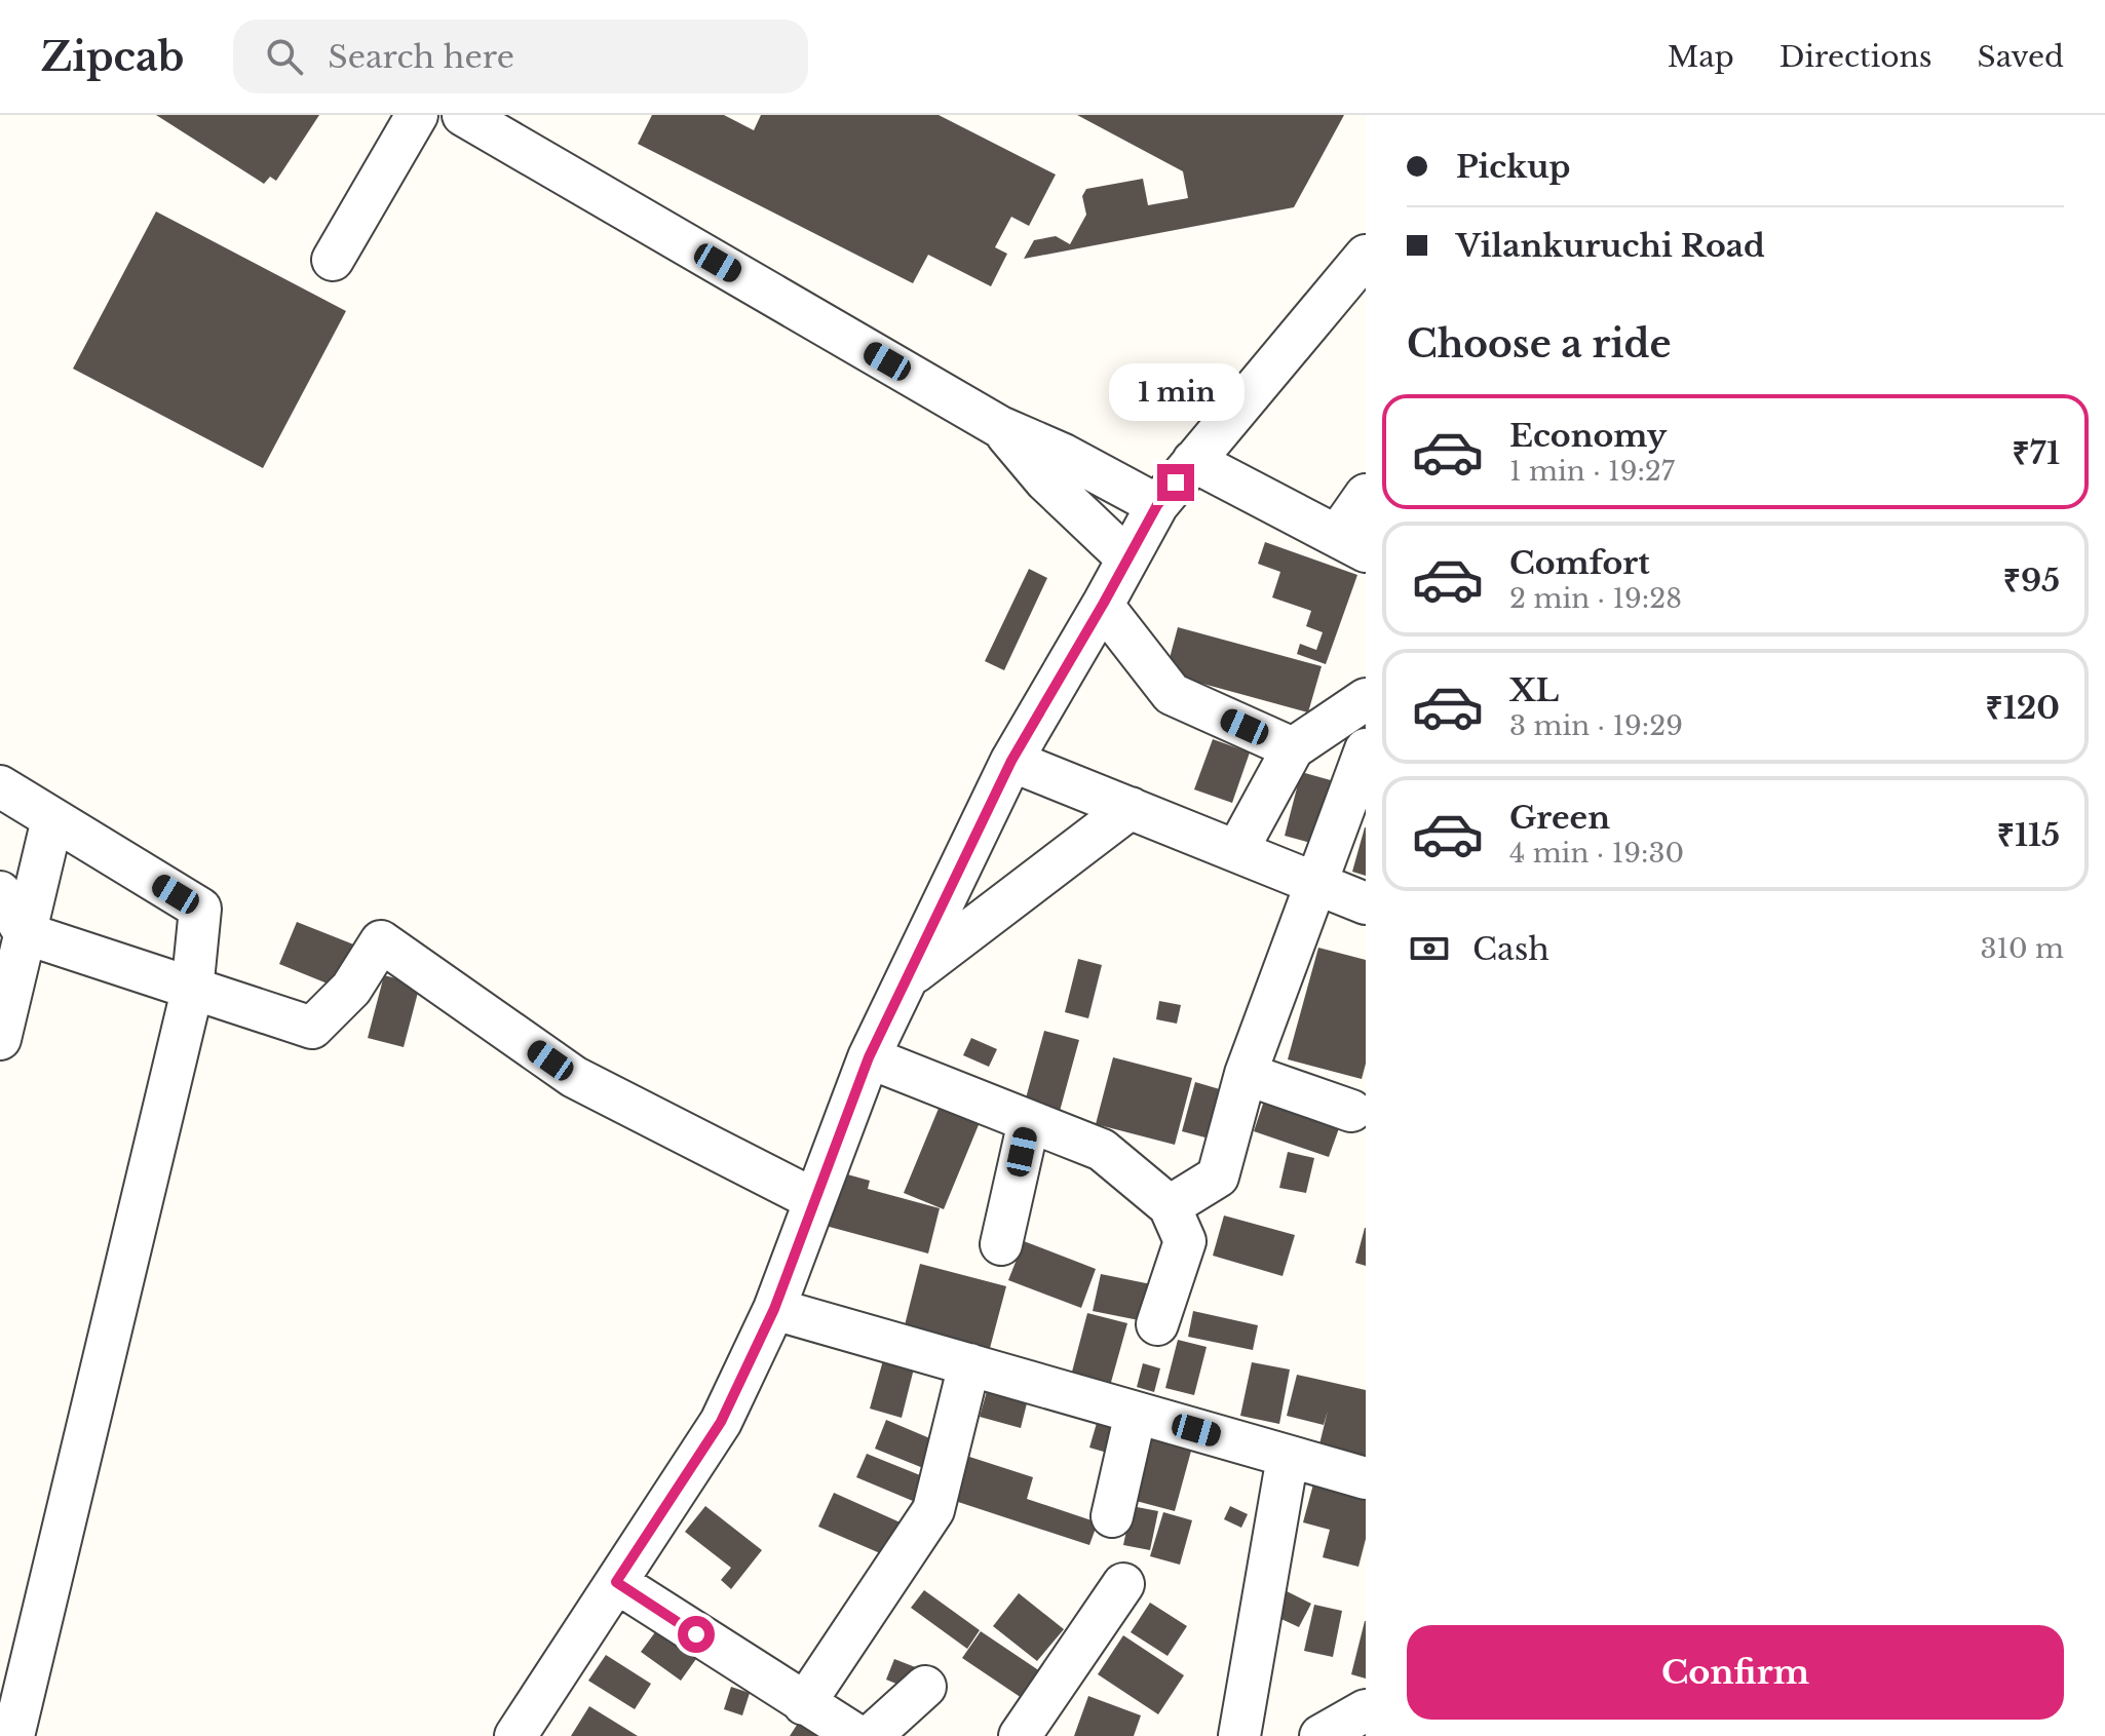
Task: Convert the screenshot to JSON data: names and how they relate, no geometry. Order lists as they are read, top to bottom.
{
  "page": {
    "header": "Zipcab",
    "search": "Search here",
    "nav": ["Map", "Directions", "Saved"],
    "banner": ["Pickup", "Vilankuruchi Road"],
    "heading": "Choose a ride",
    "bubble": "1 min",
    "list": [
      {
        "name": "Economy",
        "note": "1 min · 19:27",
        "value": "₹71"
      },
      {
        "name": "Comfort",
        "note": "2 min · 19:28",
        "value": "₹95"
      },
      {
        "name": "XL",
        "note": "3 min · 19:29",
        "value": "₹120"
      },
      {
        "name": "Green",
        "note": "4 min · 19:30",
        "value": "₹115"
      }
    ],
    "pay": ["Cash", "310 m"],
    "buttons": "Confirm"
  }
}
